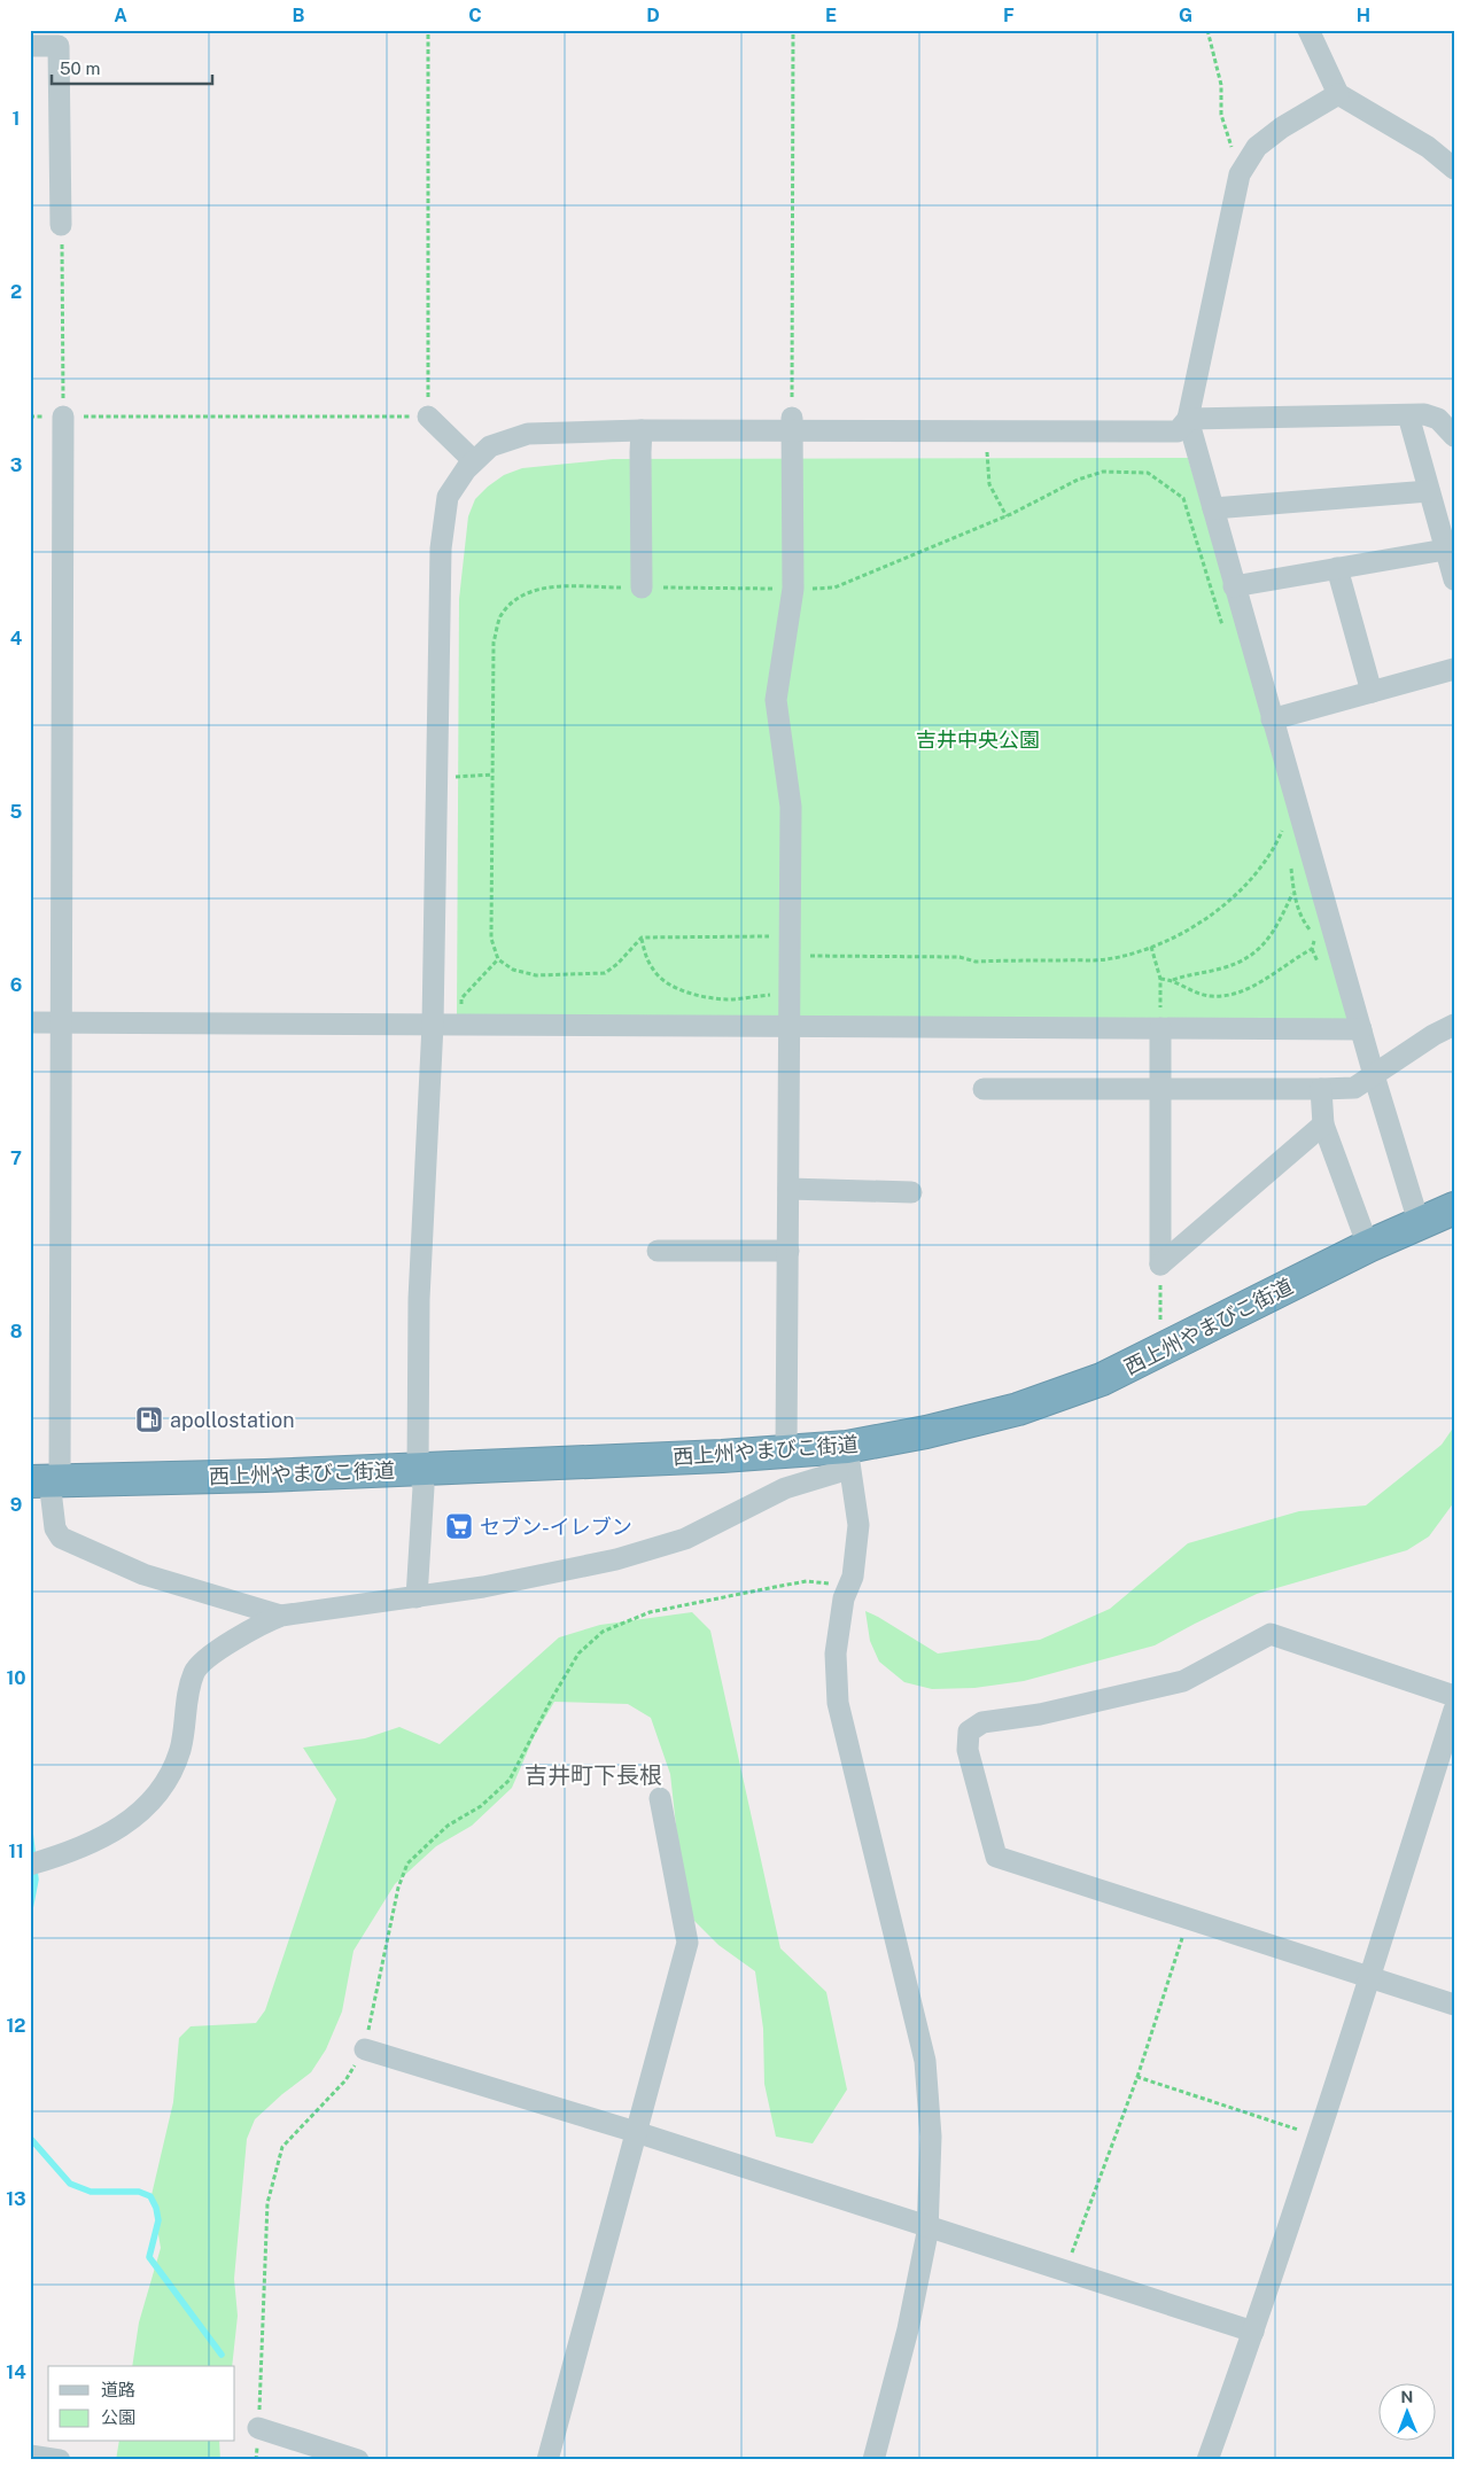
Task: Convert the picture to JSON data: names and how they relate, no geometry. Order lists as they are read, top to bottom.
{
  "streets": {
    "highway": ["西上州やまびこ街道"]
  },
  "districts": ["吉井町下長根"],
  "parks": ["吉井中央公園"],
  "places": {
    "fuel station": ["apollostation"],
    "supermarket": ["セブン-イレブン"]
  },
  "legend": ["道路", "公園"],
  "scale_bar": "50 m",
  "north": "top",
  "grid": {
    "columns": [
      "A",
      "B",
      "C",
      "D",
      "E",
      "F",
      "G",
      "H"
    ],
    "rows": [
      "1",
      "2",
      "3",
      "4",
      "5",
      "6",
      "7",
      "8",
      "9",
      "10",
      "11",
      "12",
      "13",
      "14"
    ]
  }
}
